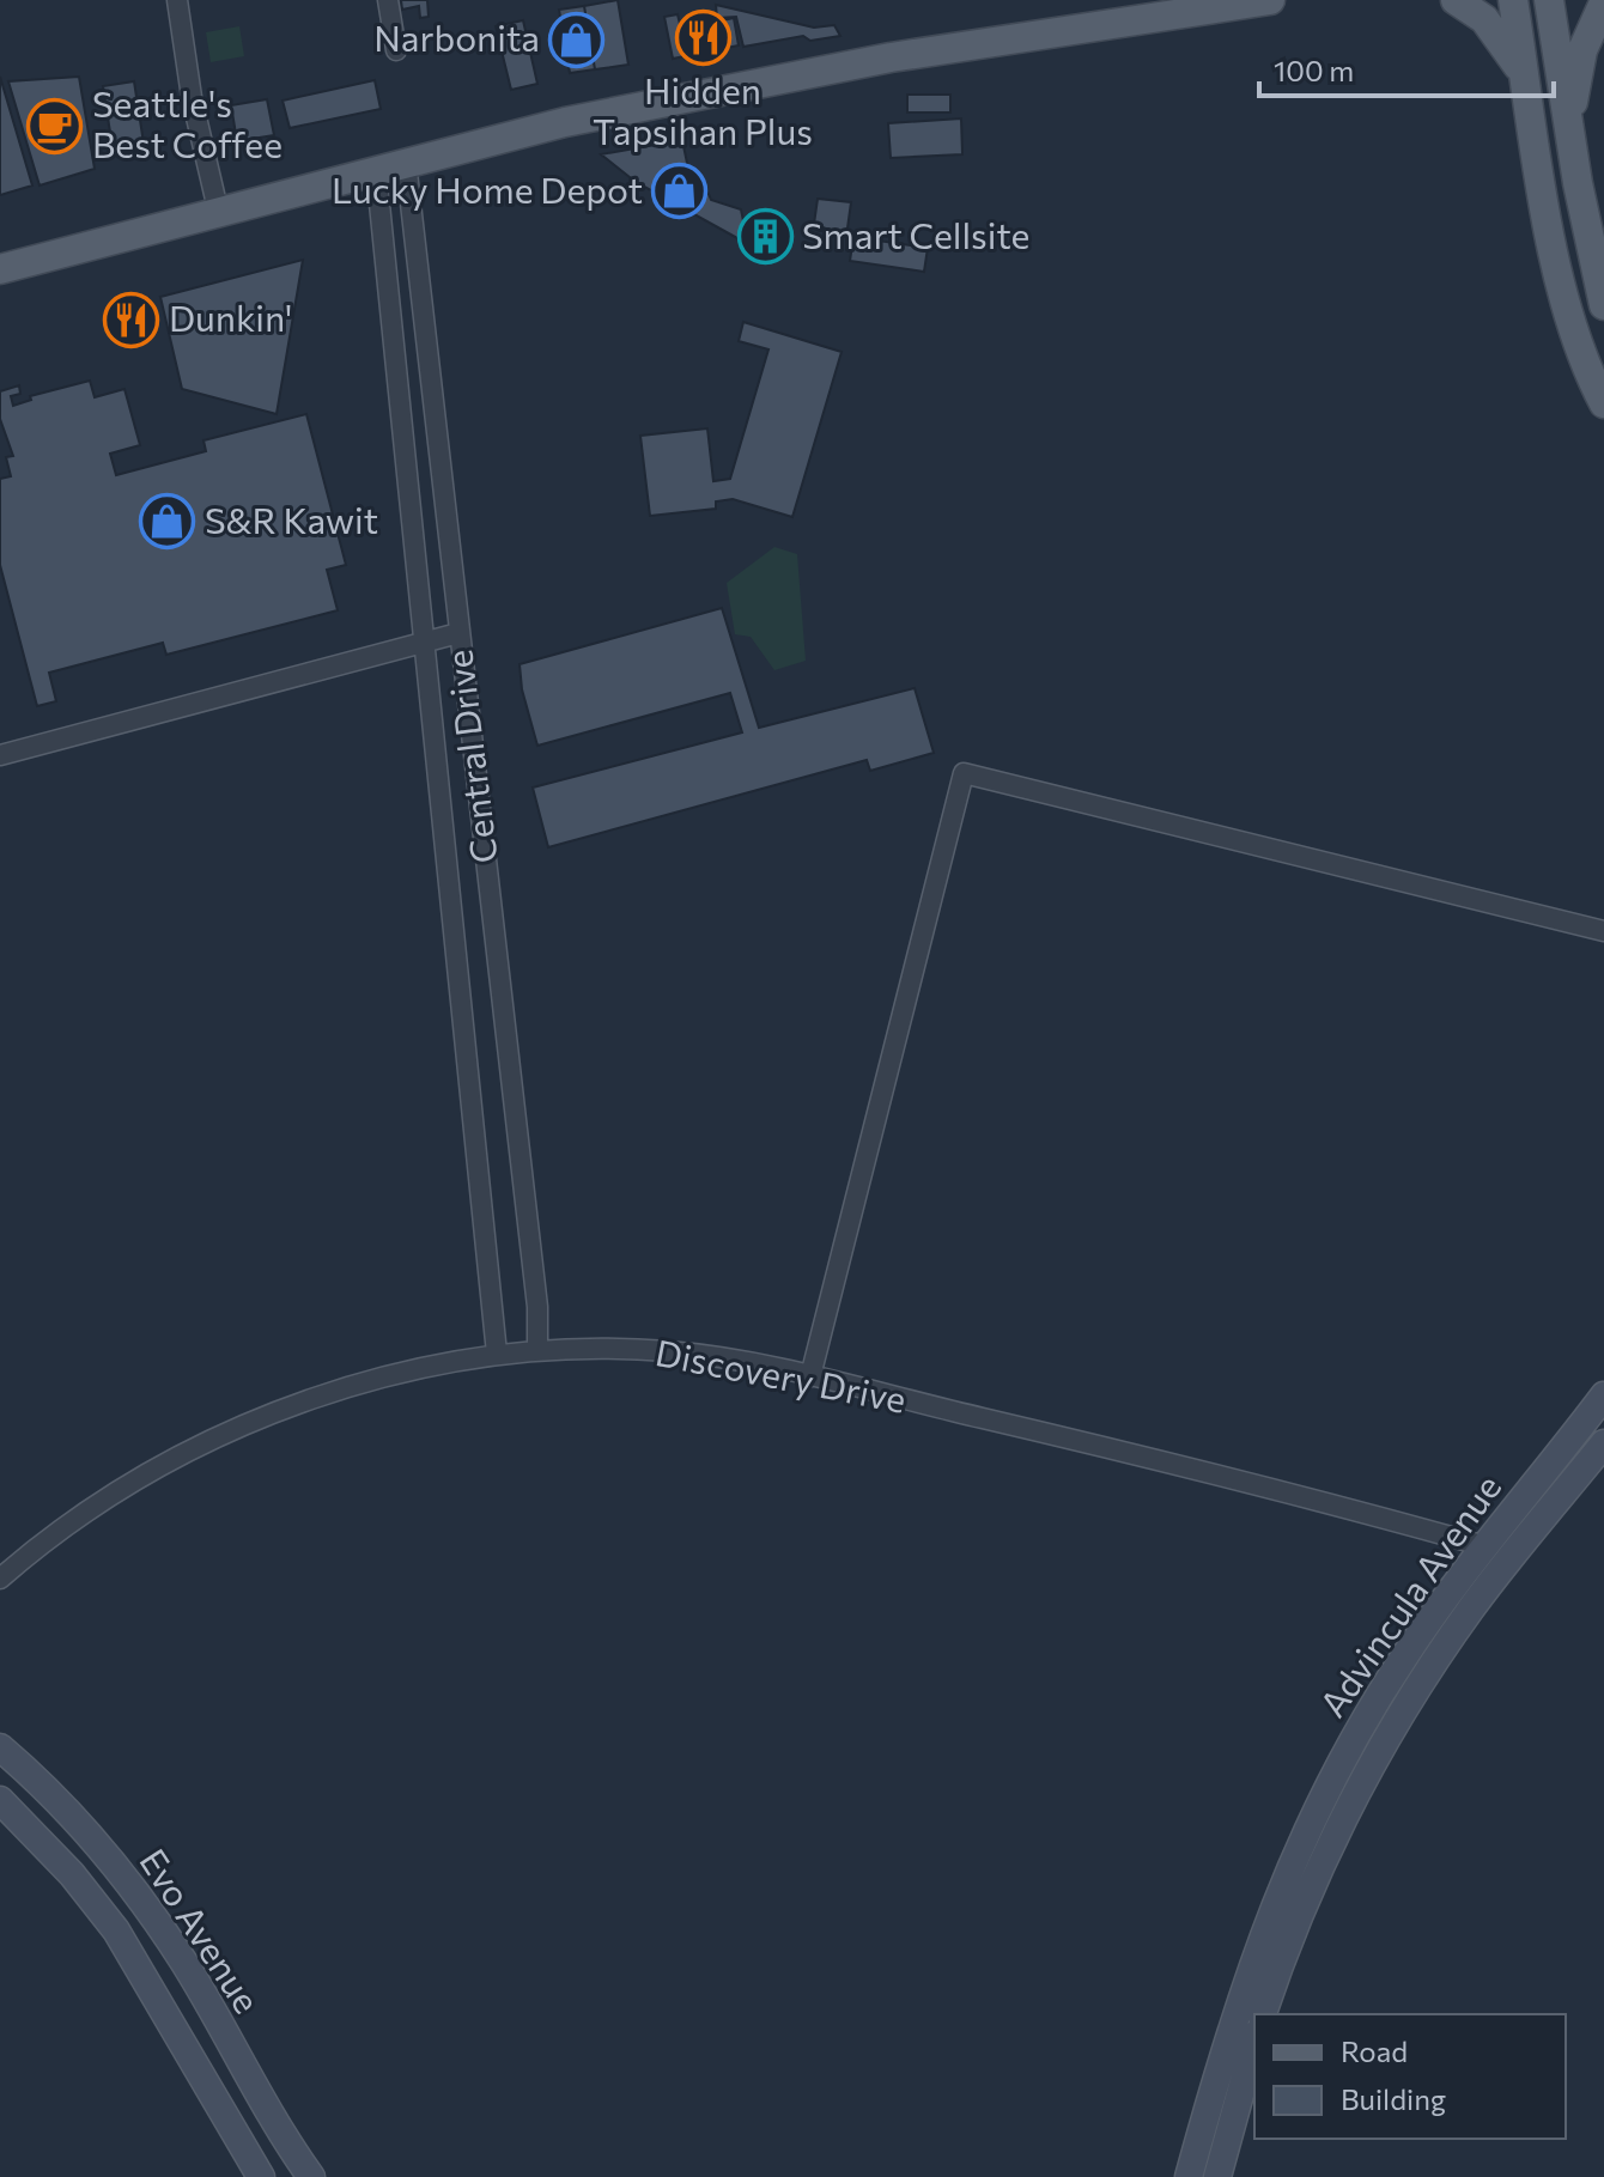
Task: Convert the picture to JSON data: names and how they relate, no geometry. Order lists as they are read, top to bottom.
{
  "streets": {
    "main road": ["Advincula Avenue", "Evo Avenue"],
    "street": ["Central Drive", "Discovery Drive"]
  },
  "crossings": [
    ["Central Drive", "Discovery Drive"],
    ["Discovery Drive", "Advincula Avenue"]
  ],
  "places": {
    "restaurant": ["Hidden Tapsihan Plus", "Dunkin'"],
    "shop": ["Narbonita", "Lucky Home Depot", "S&R Kawit"],
    "cafe": ["Seattle's Best Coffee"],
    "building": ["Smart Cellsite"]
  },
  "legend": ["Road", "Building"],
  "scale_bar": "100 m"
}
